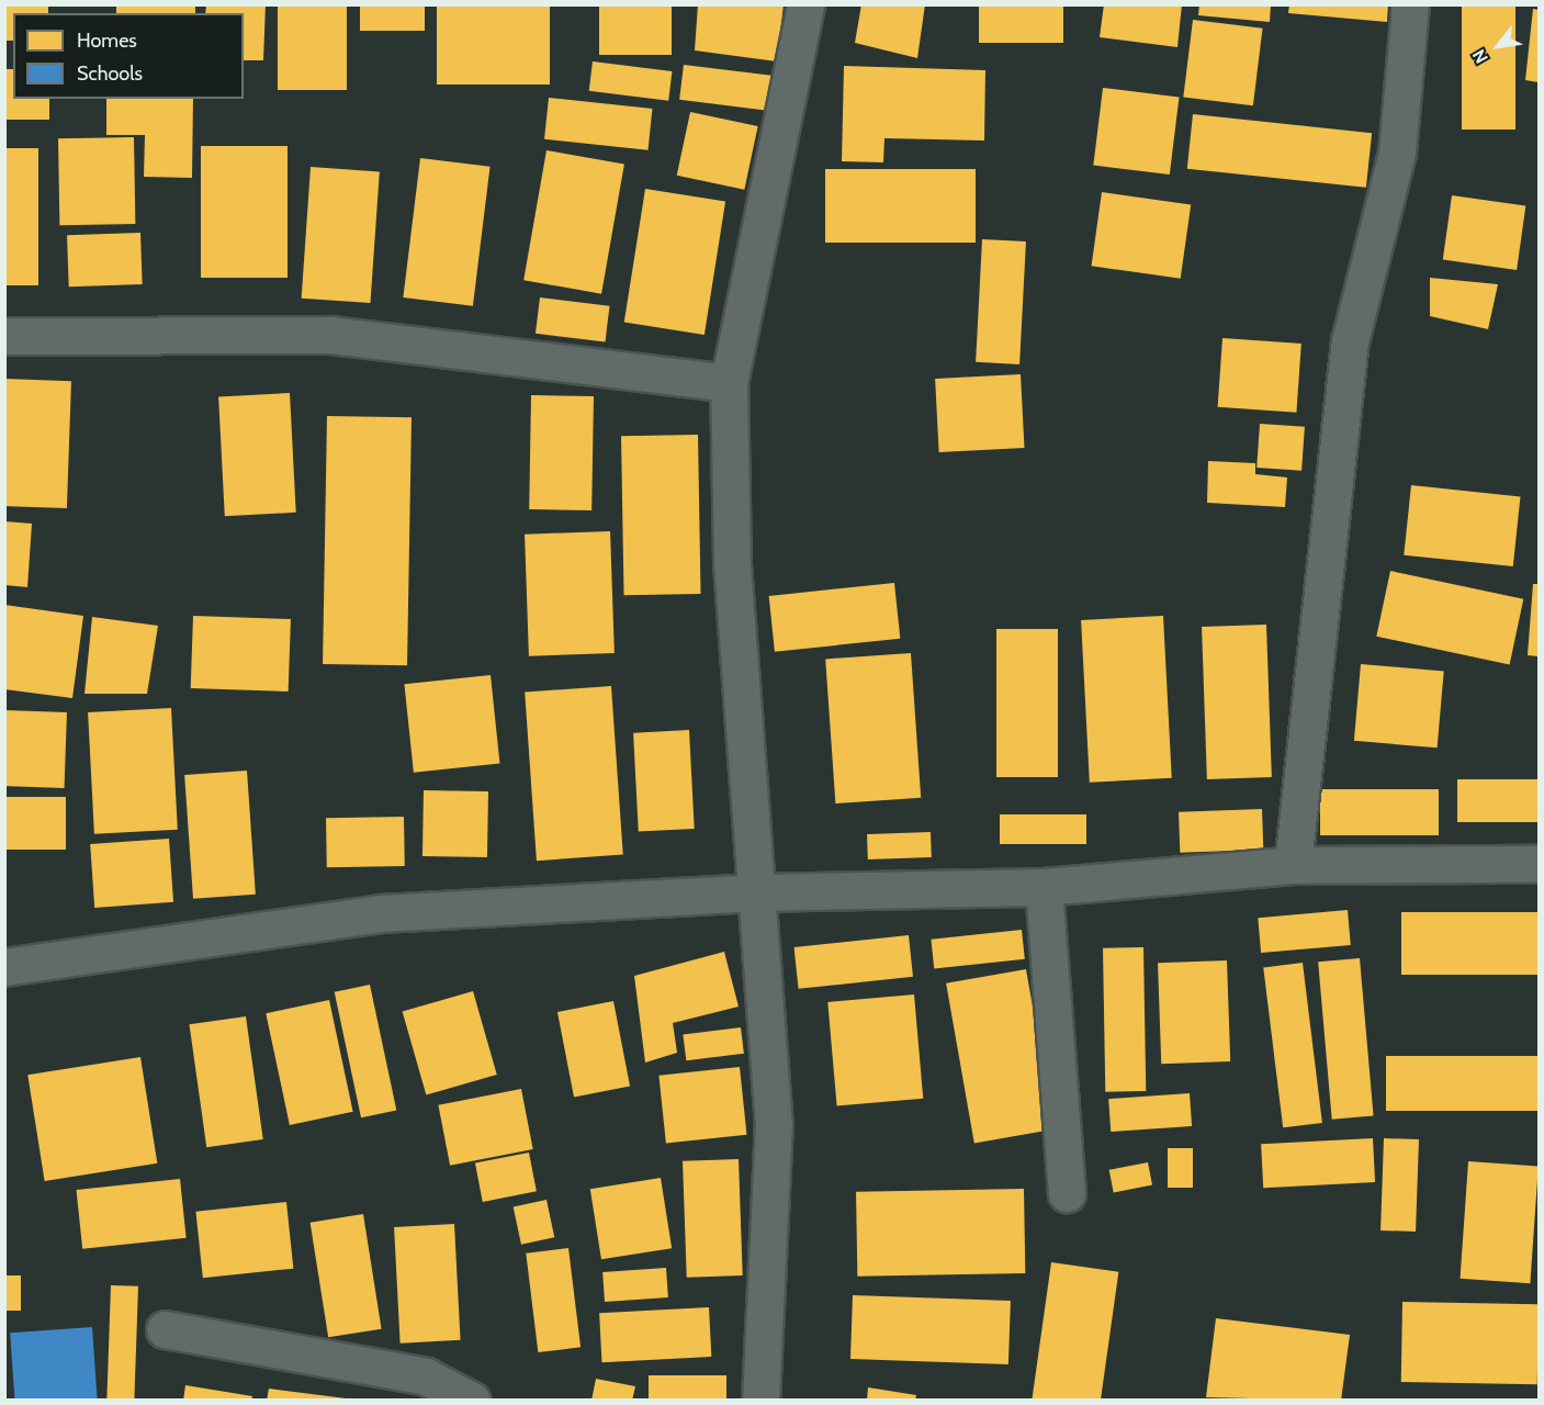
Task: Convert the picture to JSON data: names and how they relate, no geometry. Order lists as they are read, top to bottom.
{
  "legend": ["Homes", "Schools"],
  "north": "bottom left"
}
